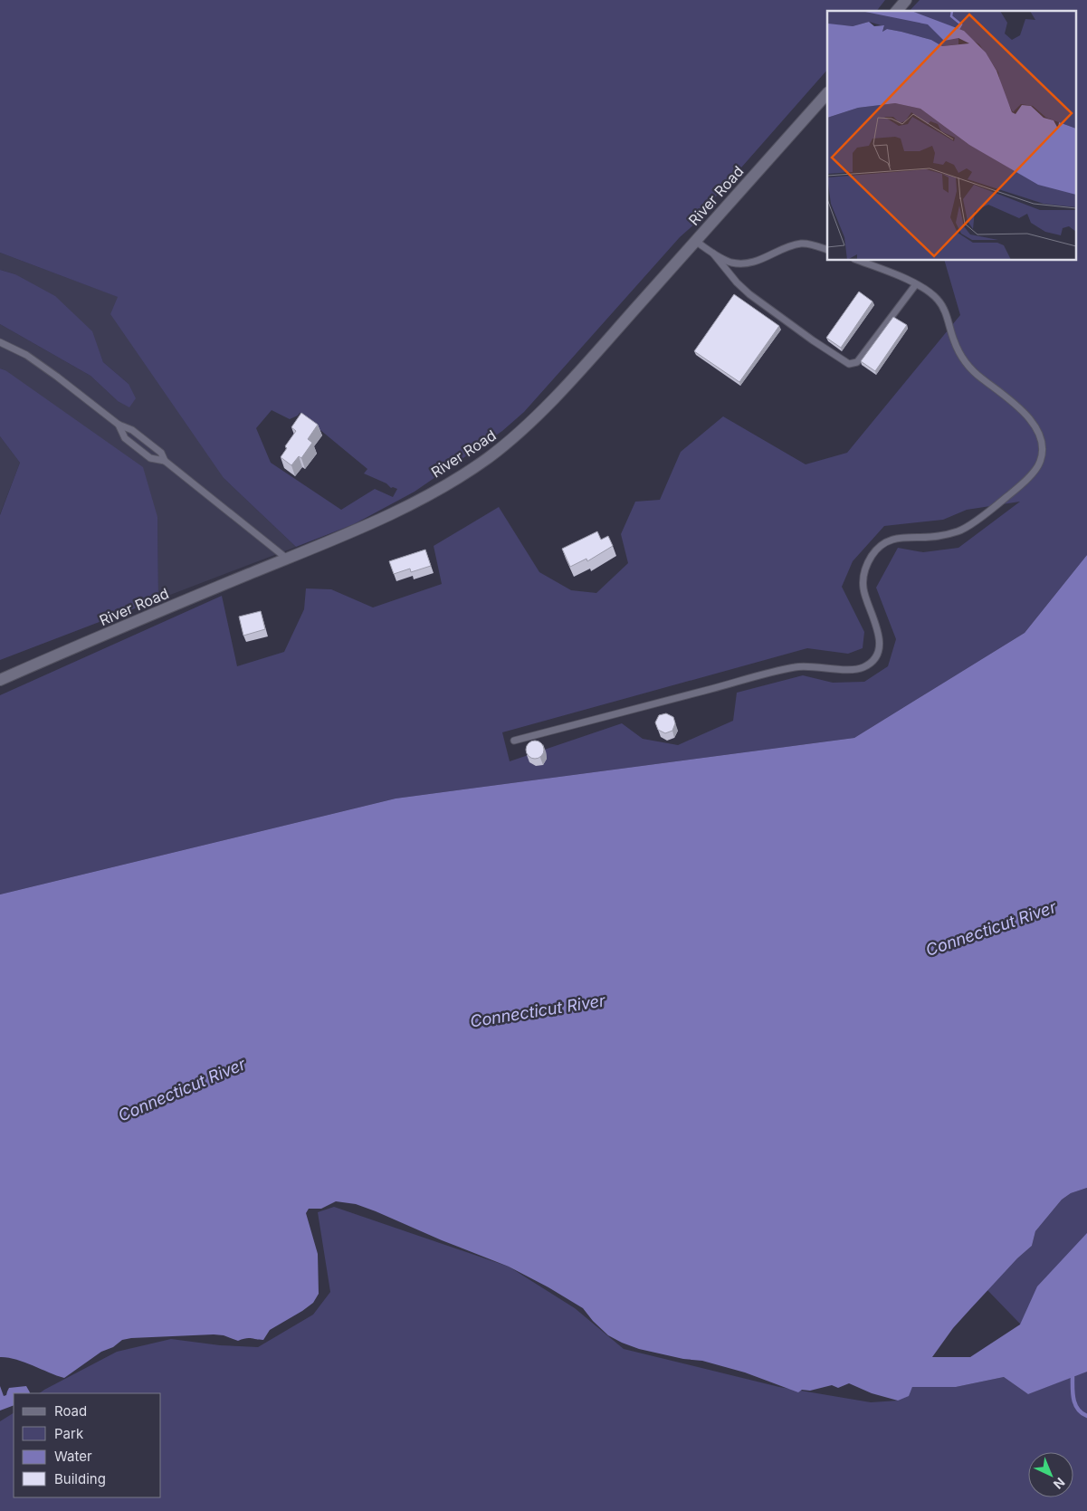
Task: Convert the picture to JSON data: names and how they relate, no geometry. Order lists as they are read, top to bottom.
{
  "streets": {
    "street": ["River Road"]
  },
  "water": ["Connecticut River"],
  "legend": [
    "Road",
    "Park",
    "Water",
    "Building"
  ],
  "north": "bottom right"
}
